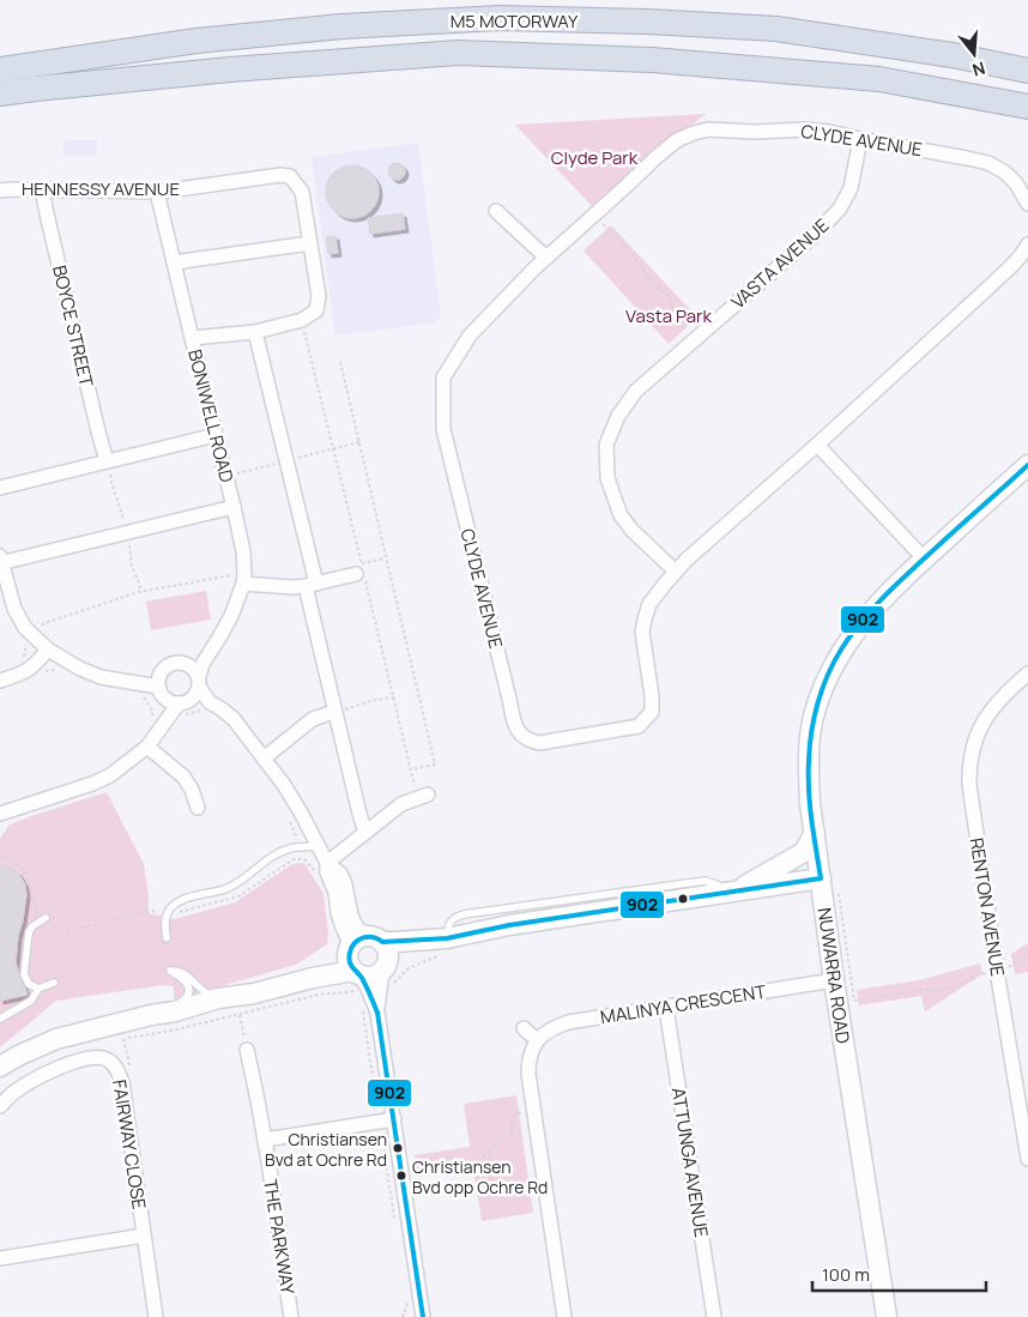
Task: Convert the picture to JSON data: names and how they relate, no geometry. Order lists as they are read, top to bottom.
{
  "streets": {
    "highway": ["M5 MOTORWAY"],
    "street": [
      "CLYDE AVENUE",
      "HENNESSY AVENUE",
      "VASTA AVENUE",
      "BOYCE STREET",
      "BONIWELL ROAD",
      "RENTON AVENUE",
      "NUWARRA ROAD",
      "MALINYA CRESCENT",
      "FAIRWAY CLOSE",
      "ATTUNGA AVENUE",
      "THE PARKWAY"
    ]
  },
  "crossings": [
    ["CLYDE AVENUE", "VASTA AVENUE"],
    ["HENNESSY AVENUE", "BOYCE STREET"],
    ["HENNESSY AVENUE", "BONIWELL ROAD"],
    ["NUWARRA ROAD", "MALINYA CRESCENT"],
    ["MALINYA CRESCENT", "ATTUNGA AVENUE"]
  ],
  "parks": ["Clyde Park", "Vasta Park"],
  "places": ["Christiansen Bvd at Ochre Rd", "Christiansen Bvd opp Ochre Rd"],
  "lines": ["transit line 902"],
  "scale_bar": "100 m",
  "north": "bottom"
}
